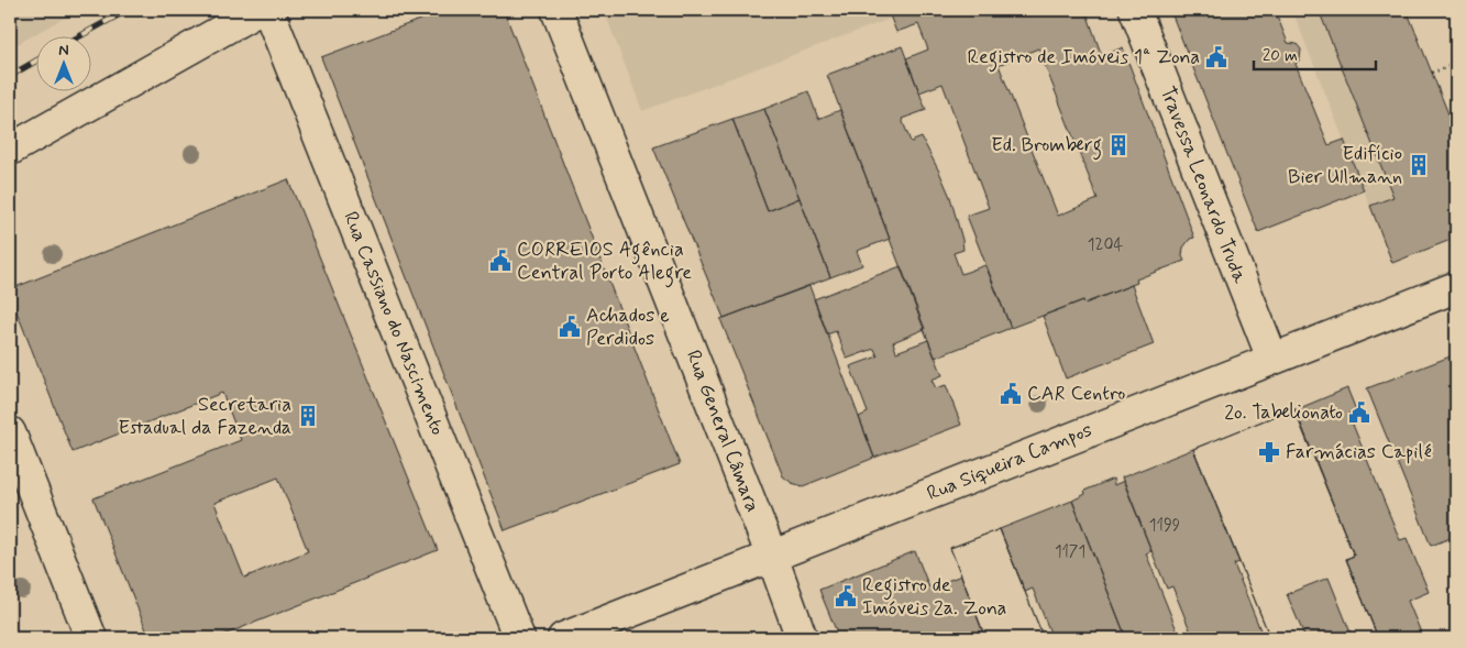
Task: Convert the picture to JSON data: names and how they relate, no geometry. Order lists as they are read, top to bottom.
{
  "streets": {
    "street": [
      "Travessa Leonardo Truda",
      "Rua Cassiano do Nascimento",
      "Rua General Câmara",
      "Rua Siqueira Campos"
    ]
  },
  "crossings": [
    ["Travessa Leonardo Truda", "Rua Siqueira Campos"],
    ["Rua General Câmara", "Rua Siqueira Campos"]
  ],
  "places": {
    "public building": [
      "Registro de Imóveis 1ª Zona",
      "CORREIOS Agência Central Porto Alegre",
      "Achados e Perdidos",
      "CAR Centro",
      "2o. Tabelionato",
      "Registro de Imóveis 2a. Zona"
    ],
    "building": ["Ed. Bromberg", "Edifício Bier Ullmann", "Secretaria Estadual da Fazenda"],
    "pharmacy": ["Farmácias Capilé"]
  },
  "house_numbers": ["1204", "1199", "1171"],
  "scale_bar": "20 m",
  "north": "top"
}
